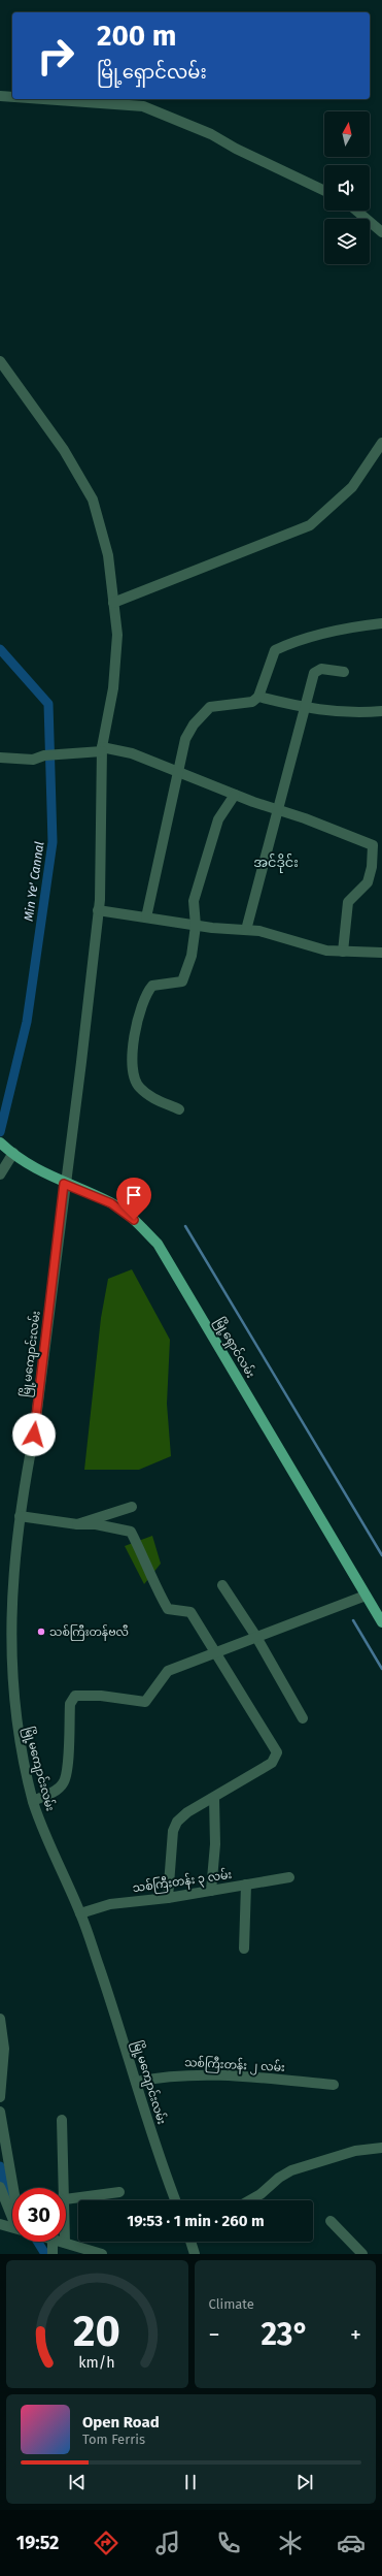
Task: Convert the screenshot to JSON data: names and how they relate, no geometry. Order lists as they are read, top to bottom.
{
  "streets": {
    "main road": ["မြို့ရှောင်လမ်း"],
    "street": ["မြို့မကျောင်းလမ်း", "သစ်ကြီးတန်း ၃ လမ်း", "သစ်ကြီးတန်း ၂ လမ်း"]
  },
  "crossings": [
    ["မြို့ရှောင်လမ်း", "မြို့မကျောင်းလမ်း"],
    ["မြို့မကျောင်းလမ်း", "သစ်ကြီးတန်း ၃ လမ်း"],
    ["မြို့မကျောင်းလမ်း", "သစ်ကြီးတန်း ၂ လမ်း"]
  ],
  "districts": ["အင်ဒိုင်း"],
  "water": ["Min Ye' Cannal"],
  "places": ["သစ်ကြီးတန်ဗလီ"],
  "north": "top",
  "page": {
    "turn": ["200 m", "မြို့ရှောင်လမ်း"],
    "limit": "30",
    "trip": "19:53 · 1 min · 260 m",
    "tile": "Climate",
    "heat": ["−", "23°", "+"],
    "song": ["Open Road", "Tom Ferris"],
    "tabs": "19:52",
    "gauge": ["20", "km/h"]
  }
}
